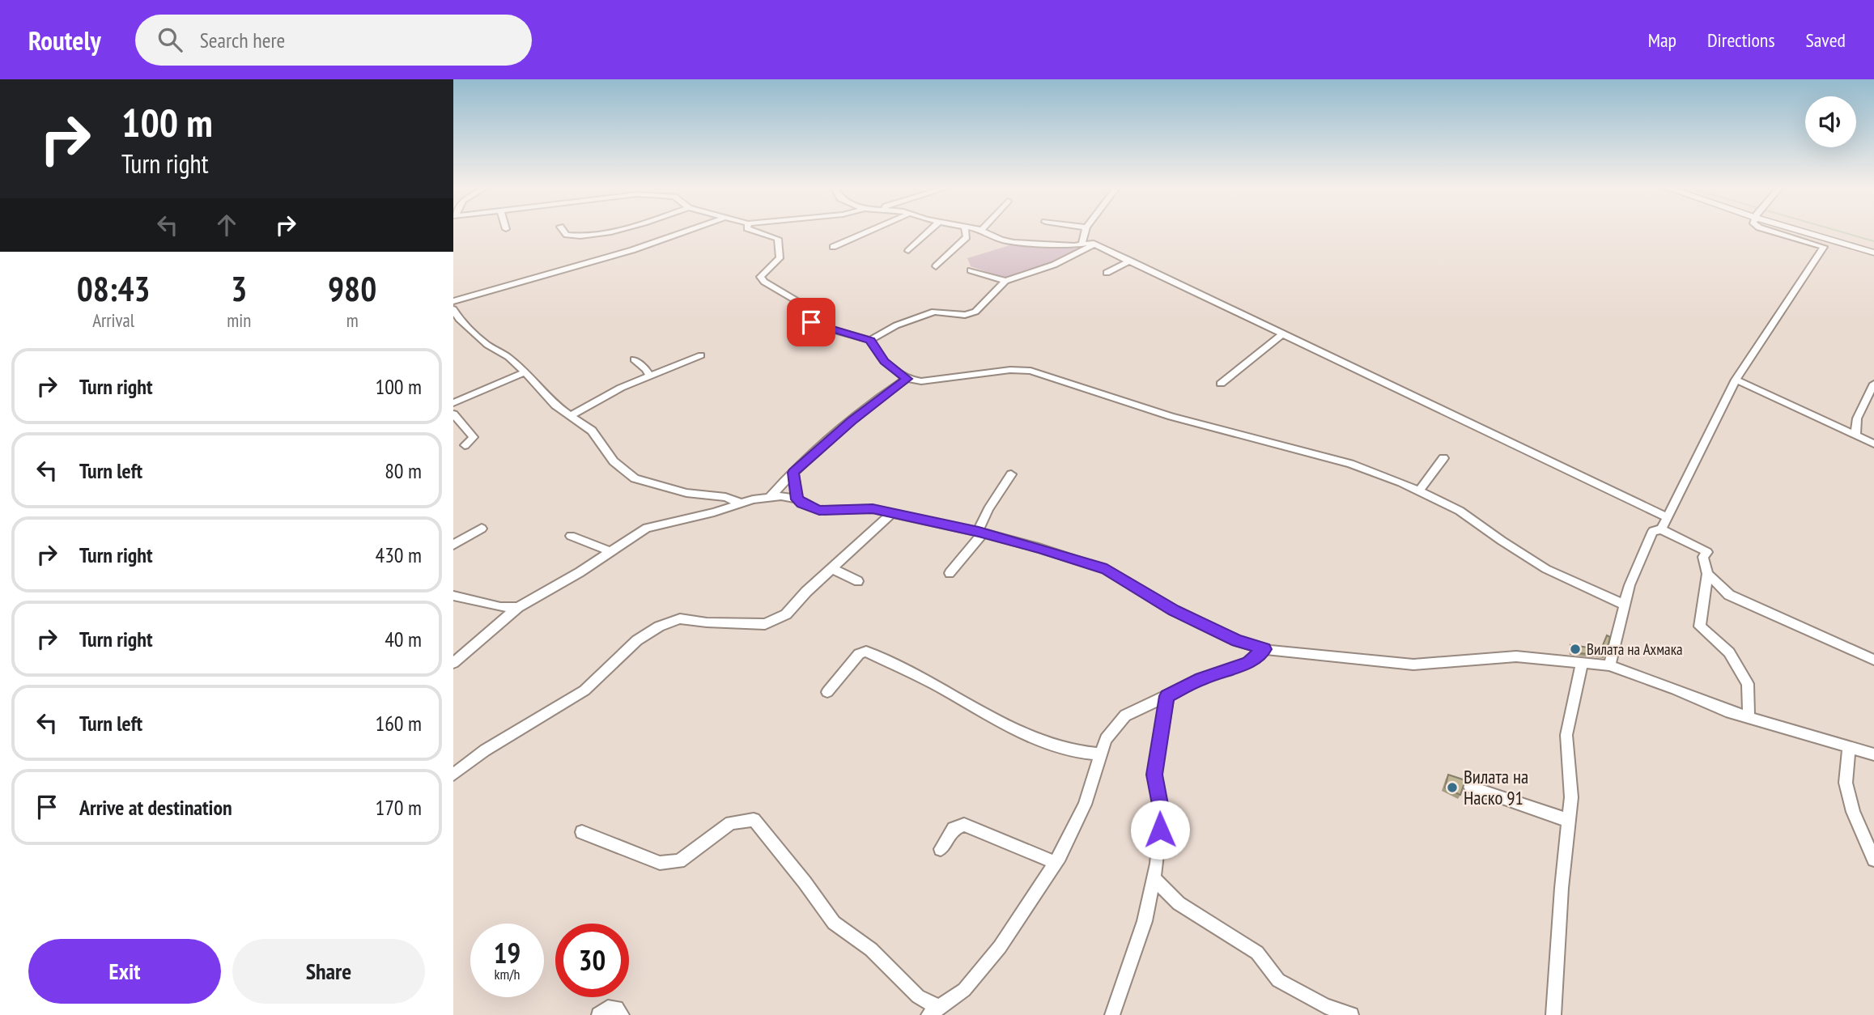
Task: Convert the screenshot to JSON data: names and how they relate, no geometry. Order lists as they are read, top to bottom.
{
  "places": ["Вилата на Ахмака", "Вилата на Наско 91"],
  "page": {
    "header": "Routely",
    "search": "Search here",
    "nav": ["Map", "Directions", "Saved"],
    "turn": ["100 m", "Turn right"],
    "eta": [
      "08:43",
      "Arrival",
      "3",
      "min",
      "980",
      "m"
    ],
    "list": [
      {
        "name": "Turn right",
        "value": "100 m"
      },
      {
        "name": "Turn left",
        "value": "80 m"
      },
      {
        "name": "Turn right",
        "value": "430 m"
      },
      {
        "name": "Turn right",
        "value": "40 m"
      },
      {
        "name": "Turn left",
        "value": "160 m"
      },
      {
        "name": "Arrive at destination",
        "value": "170 m"
      }
    ],
    "speed": "19 km/h",
    "limit": "30",
    "buttons": ["Exit", "Share"]
  }
}
